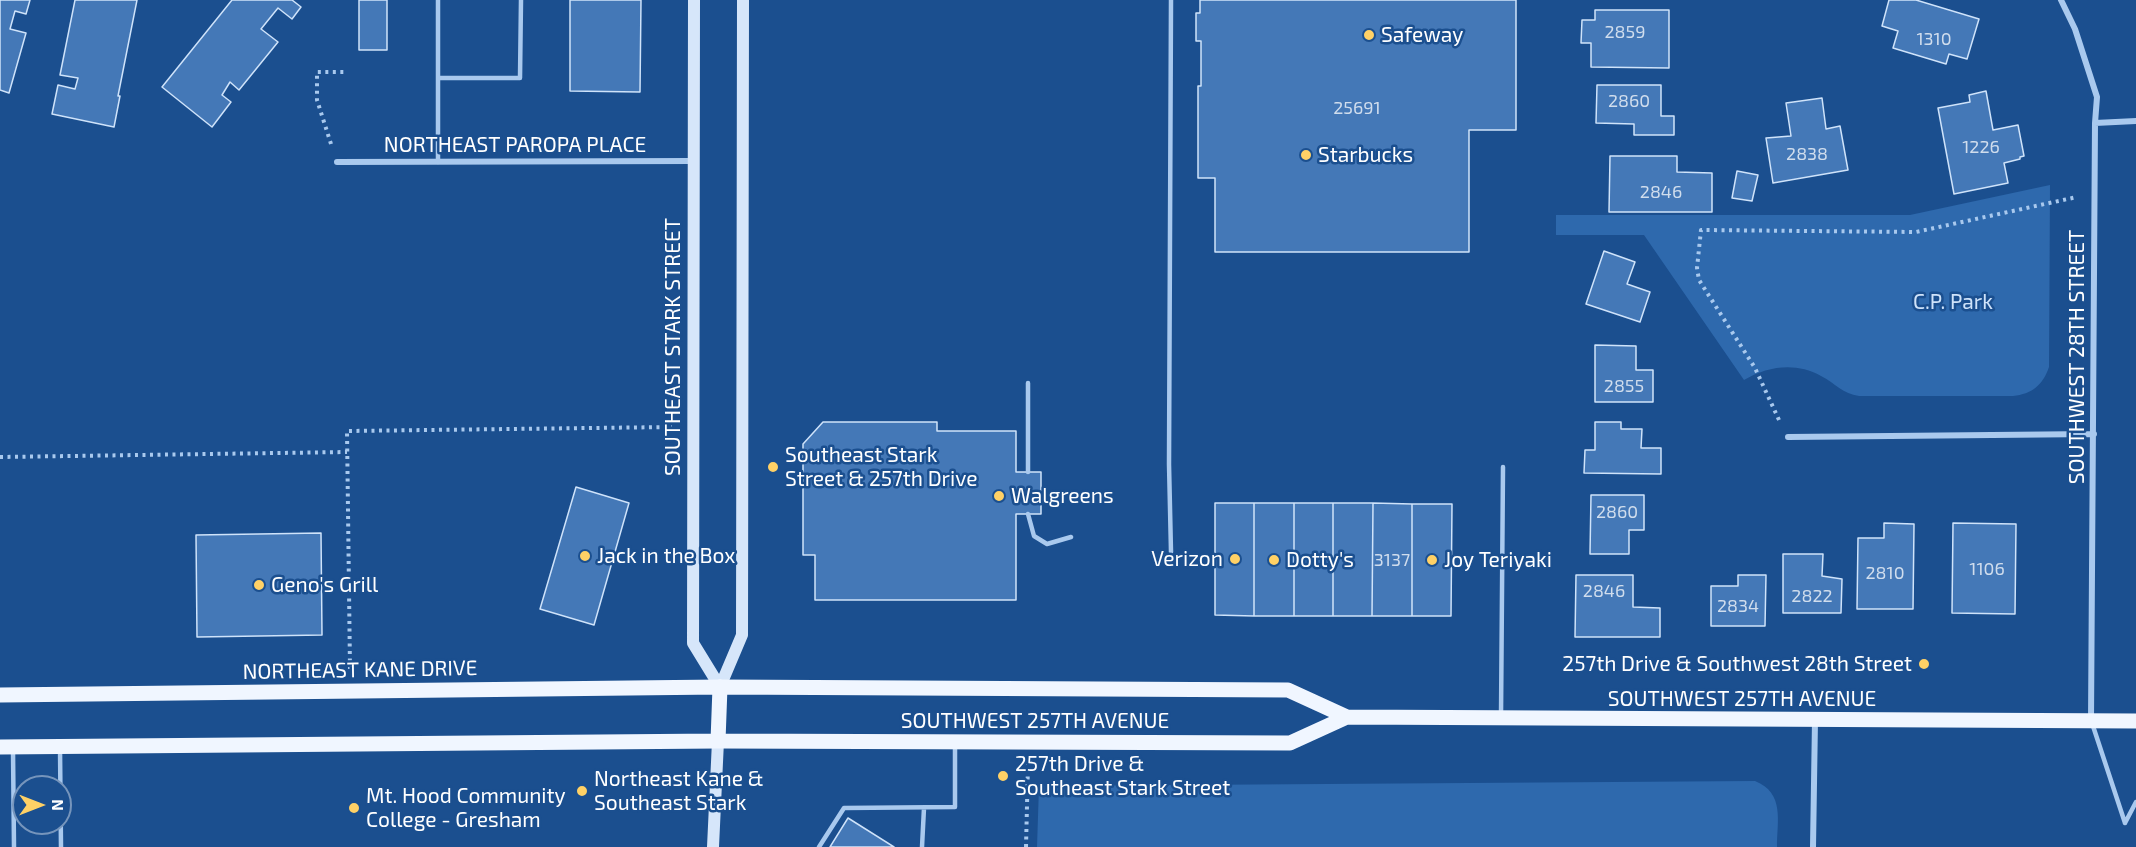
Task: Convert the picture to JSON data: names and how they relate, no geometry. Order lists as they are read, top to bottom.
{
  "streets": {
    "main road": ["SOUTHEAST STARK STREET", "NORTHEAST KANE DRIVE", "SOUTHWEST 257TH AVENUE"],
    "street": ["NORTHEAST PAROPA PLACE", "SOUTHWEST 28TH STREET"]
  },
  "crossings": [
    ["NORTHEAST PAROPA PLACE", "SOUTHEAST STARK STREET"],
    ["SOUTHEAST STARK STREET", "NORTHEAST KANE DRIVE"],
    ["SOUTHEAST STARK STREET", "SOUTHWEST 257TH AVENUE"],
    ["SOUTHWEST 28TH STREET", "SOUTHWEST 257TH AVENUE"],
    ["NORTHEAST KANE DRIVE", "SOUTHWEST 257TH AVENUE"]
  ],
  "parks": ["C.P. Park"],
  "places": [
    "Safeway",
    "Starbucks",
    "Southeast Stark Street & 257th Drive",
    "Walgreens",
    "Jack in the Box",
    "Verizon",
    "Dotty's",
    "Joy Teriyaki",
    "Geno's Grill",
    "257th Drive & Southwest 28th Street",
    "257th Drive & Southeast Stark Street",
    "Northeast Kane & Southeast Stark",
    "Mt. Hood Community College - Gresham"
  ],
  "house_numbers": [
    "2859",
    "1310",
    "2860",
    "25691",
    "1226",
    "2838",
    "2846",
    "2855",
    "2860",
    "3137",
    "1106",
    "2810",
    "2846",
    "2822",
    "2834"
  ],
  "north": "right"
}
